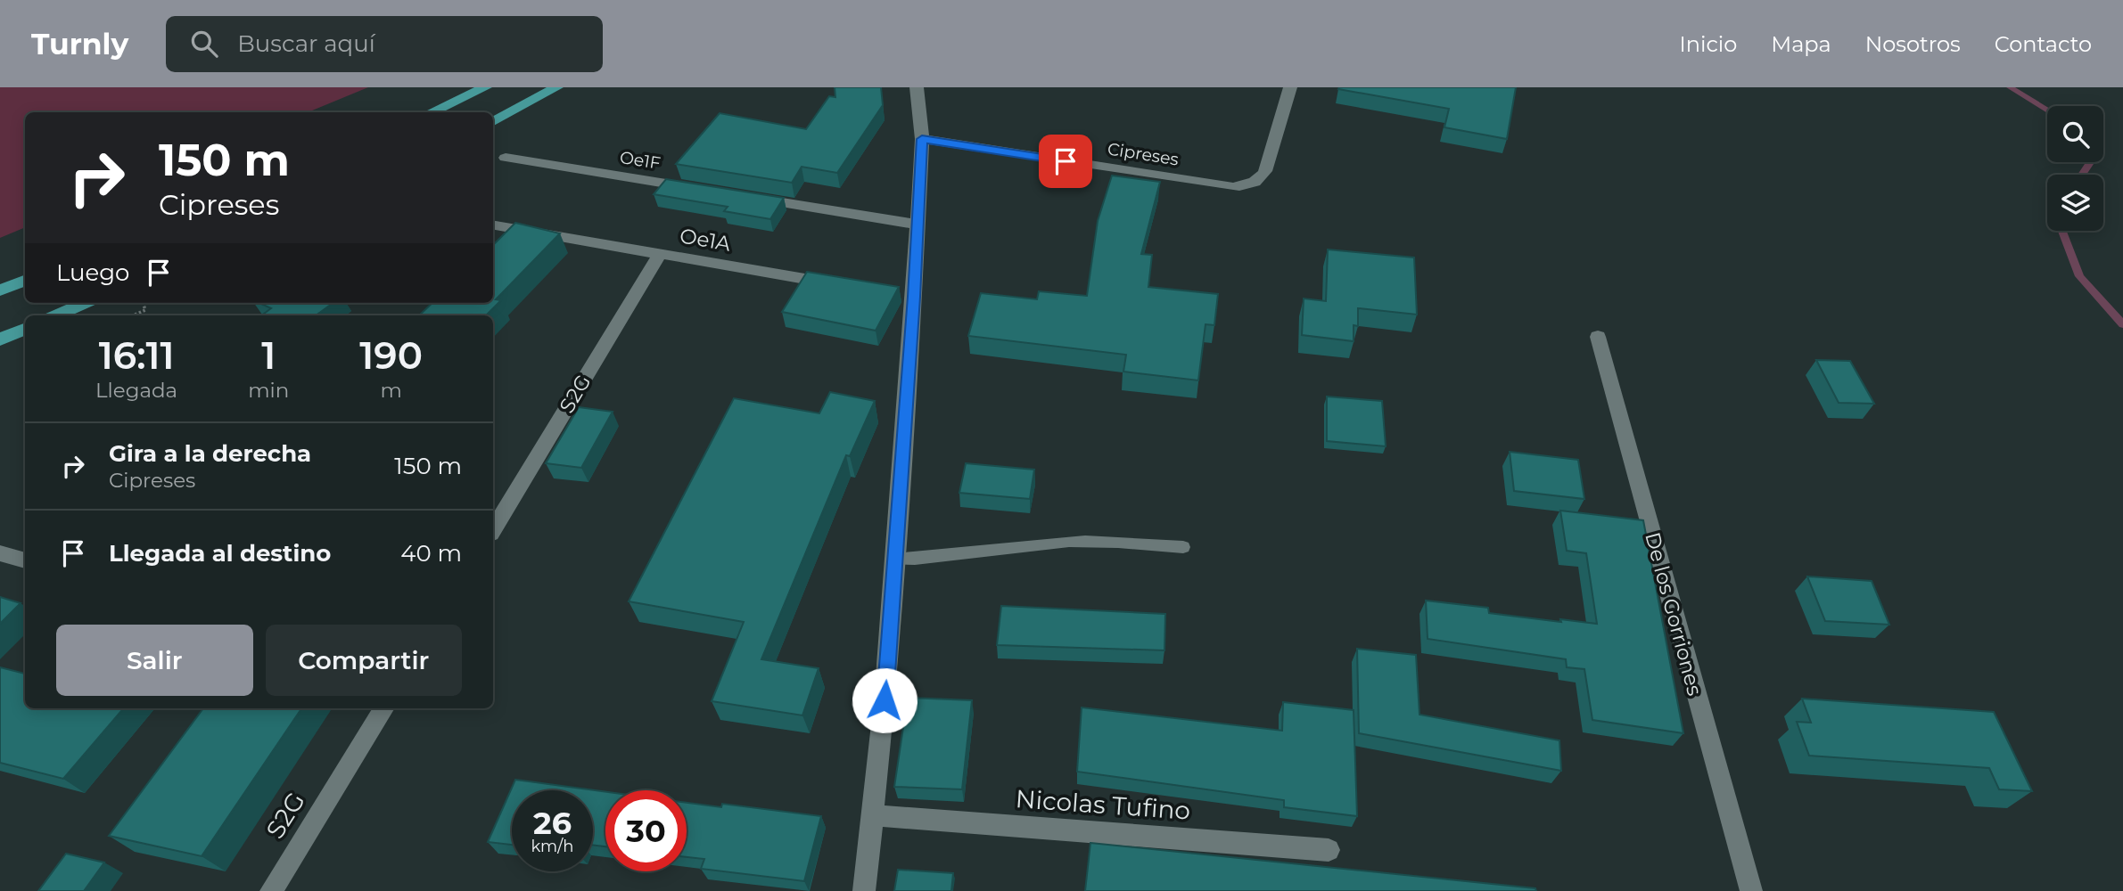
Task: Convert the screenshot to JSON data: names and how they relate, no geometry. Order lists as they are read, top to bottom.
{
  "streets": {
    "street": [
      "Cipreses",
      "Oe1F",
      "Oe1A",
      "S2G",
      "De los Gorriones",
      "Nicolas Tufino"
    ]
  },
  "crossings": [
    ["Oe1A", "S2G"]
  ],
  "page": {
    "header": "Turnly",
    "search": "Buscar aquí",
    "nav": [
      "Inicio",
      "Mapa",
      "Nosotros",
      "Contacto"
    ],
    "turn": ["150 m", "Cipreses"],
    "then": "Luego",
    "eta": [
      "16:11",
      "Llegada",
      "1",
      "min",
      "190",
      "m"
    ],
    "list": [
      {
        "name": "Gira a la derecha",
        "note": "Cipreses",
        "value": "150 m"
      },
      {
        "name": "Llegada al destino",
        "value": "40 m"
      }
    ],
    "buttons": ["Salir", "Compartir"],
    "speed": "26 km/h",
    "limit": "30"
  }
}
